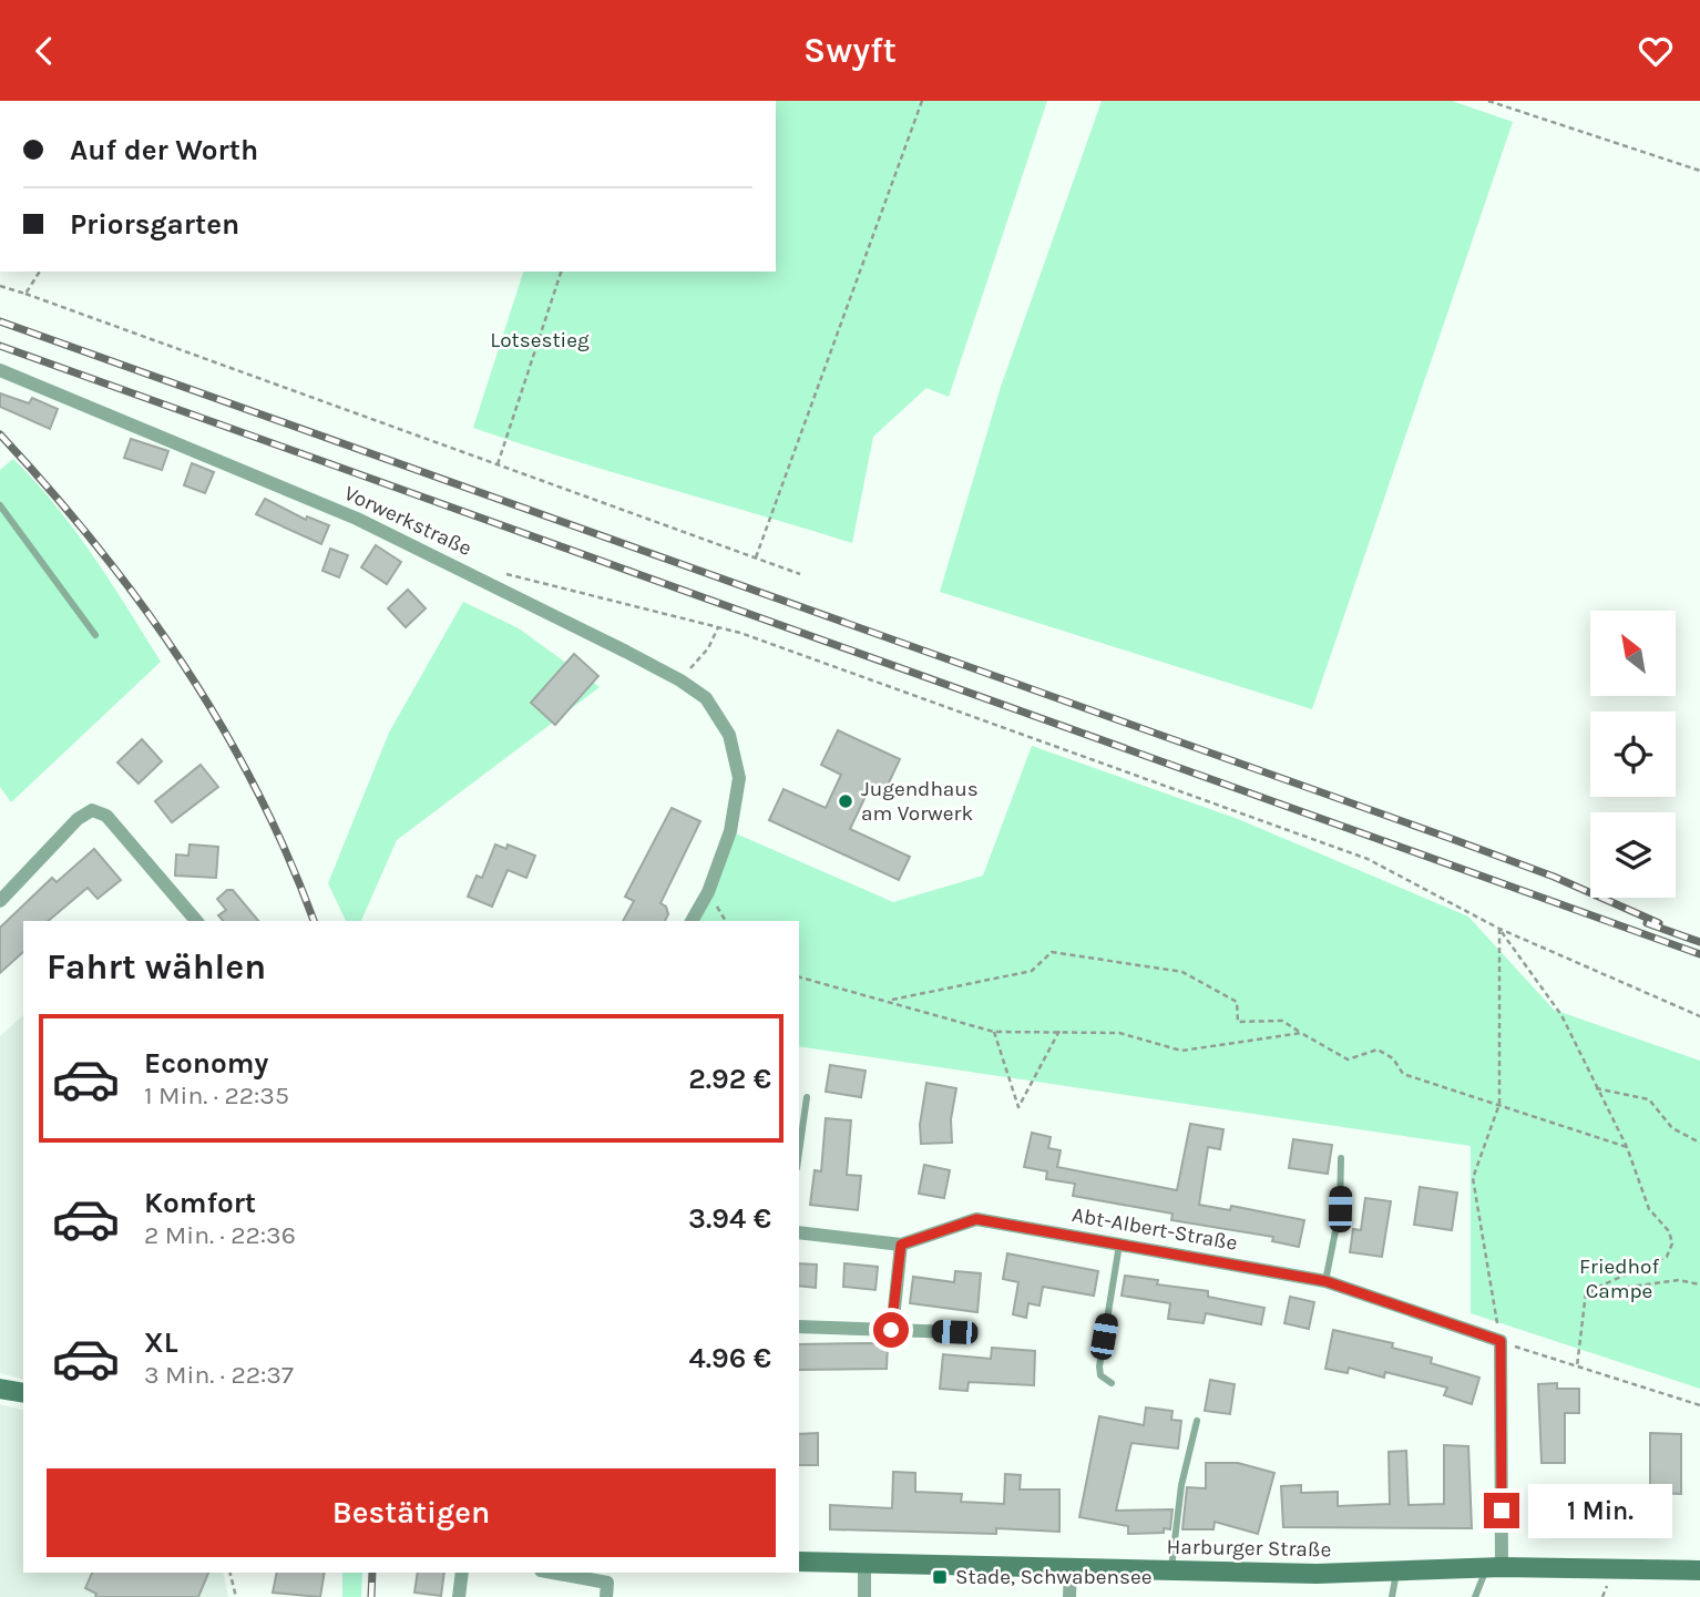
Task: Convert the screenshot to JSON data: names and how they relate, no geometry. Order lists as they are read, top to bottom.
{
  "streets": {
    "main road": ["Harburger Straße"],
    "street": ["Vorwerkstraße", "Abt-Albert-Straße"]
  },
  "parks": ["Lotsestieg", "Friedhof Campe"],
  "places": {
    "other": ["Jugendhaus am Vorwerk"],
    "transit": ["Stade, Schwabensee"]
  },
  "north": "top left",
  "page": {
    "header": "Swyft",
    "banner": ["Auf der Worth", "Priorsgarten"],
    "heading": "Fahrt wählen",
    "list": [
      {
        "name": "Economy",
        "note": "1 Min. · 22:35",
        "value": "2.92 €"
      },
      {
        "name": "Komfort",
        "note": "2 Min. · 22:36",
        "value": "3.94 €"
      },
      {
        "name": "XL",
        "note": "3 Min. · 22:37",
        "value": "4.96 €"
      }
    ],
    "buttons": "Bestätigen",
    "bubble": "1 Min."
  }
}
